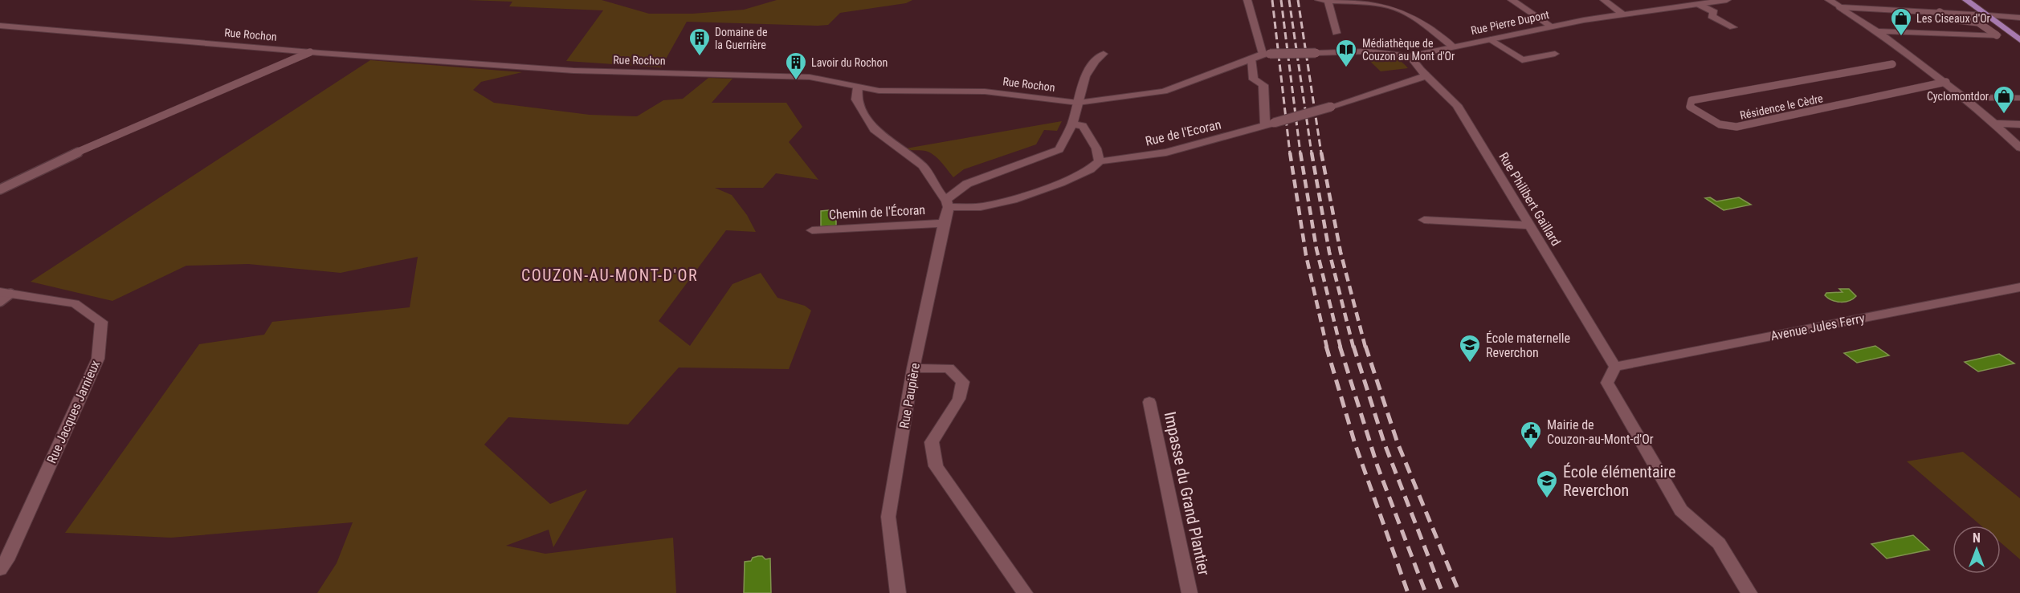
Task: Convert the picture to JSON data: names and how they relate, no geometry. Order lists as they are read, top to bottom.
{
  "streets": {
    "street": [
      "Rue Pierre Dupont",
      "Rue Rochon",
      "Rue de l'Ecoran",
      "Rue Philibert Gaillard",
      "Chemin de l'Écoran",
      "Avenue Jules Ferry",
      "Rue Paupière",
      "Rue Jacques Jarnieux",
      "Impasse du Grand Plantier"
    ],
    "lane": ["Résidence le Cèdre"]
  },
  "crossings": [
    ["Rue Pierre Dupont", "Rue Rochon"],
    ["Rue Pierre Dupont", "Rue Philibert Gaillard"],
    ["Rue de l'Ecoran", "Rue Philibert Gaillard"],
    ["Rue de l'Ecoran", "Rue Paupière"],
    ["Rue Philibert Gaillard", "Avenue Jules Ferry"],
    ["Chemin de l'Écoran", "Rue Paupière"]
  ],
  "districts": ["COUZON-AU-MONT-D'OR"],
  "places": {
    "shop": ["Les Ciseaux d'Or", "Cyclomontdor"],
    "building": ["Domaine de la Guerrière", "Lavoir du Rochon"],
    "library": ["Médiathèque de Couzon au Mont d'Or"],
    "school or university": ["École maternelle Reverchon", "École élémentaire Reverchon"],
    "public building": ["Mairie de Couzon-au-Mont-d'Or"]
  },
  "north": "top"
}
